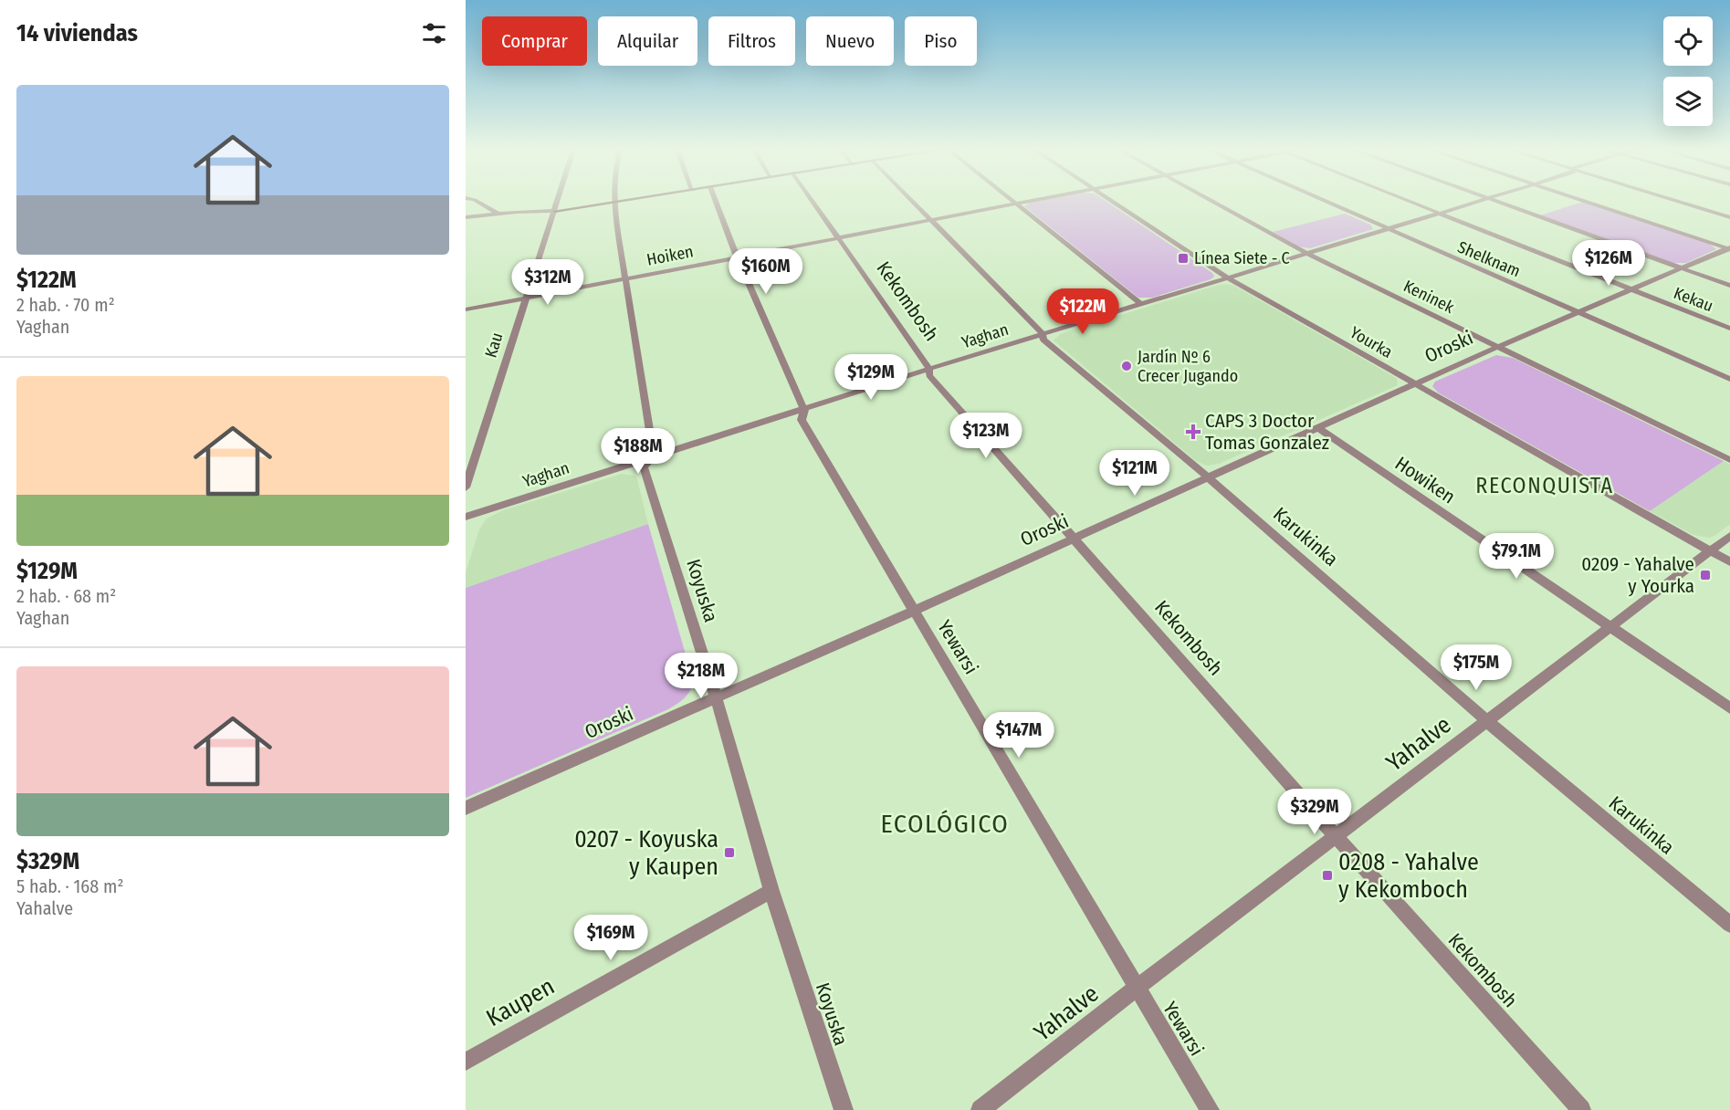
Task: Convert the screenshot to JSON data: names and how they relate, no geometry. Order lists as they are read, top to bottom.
{
  "streets": {
    "street": [
      "Hoiken",
      "Shelknam",
      "Keninek",
      "Kekau",
      "Kekombosh",
      "Yaghan",
      "Yourka",
      "Kau",
      "Oroski",
      "Howiken",
      "Karukinka",
      "Koyuska",
      "Yewarsi",
      "Yahalve",
      "Kaupen"
    ]
  },
  "crossings": [
    ["Hoiken", "Kekombosh"],
    ["Hoiken", "Kau"],
    ["Hoiken", "Karukinka"],
    ["Hoiken", "Koyuska"],
    ["Hoiken", "Yewarsi"],
    ["Shelknam", "Yaghan"],
    ["Shelknam", "Oroski"],
    ["Keninek", "Yaghan"],
    ["Keninek", "Oroski"],
    ["Kekau", "Yaghan"],
    ["Kekau", "Oroski"],
    ["Kekombosh", "Yaghan"],
    ["Kekombosh", "Oroski"],
    ["Kekombosh", "Yahalve"],
    ["Yaghan", "Yourka"],
    ["Yaghan", "Karukinka"],
    ["Yaghan", "Koyuska"],
    ["Yaghan", "Yewarsi"],
    ["Yourka", "Oroski"],
    ["Yourka", "Yahalve"],
    ["Oroski", "Howiken"],
    ["Oroski", "Karukinka"],
    ["Oroski", "Koyuska"],
    ["Oroski", "Yewarsi"],
    ["Howiken", "Yahalve"],
    ["Karukinka", "Yahalve"],
    ["Koyuska", "Kaupen"],
    ["Yewarsi", "Yahalve"]
  ],
  "districts": ["RECONQUISTA", "ECOLÓGICO"],
  "places": {
    "transit": [
      "Línea Siete - C",
      "0209 - Yahalve y Yourka",
      "0207 - Koyuska y Kaupen",
      "0208 - Yahalve y Kekomboch"
    ],
    "other": ["Jardín Nº 6 Crecer Jugando"],
    "health": ["CAPS 3 Doctor Tomas Gonzalez"]
  },
  "page": {
    "heading": "14 viviendas",
    "chip": [
      "Comprar",
      "Alquilar",
      "Filtros",
      "Nuevo",
      "Piso"
    ],
    "list": [
      {
        "name": "$122M",
        "note": "2 hab. · 70 m² · Yaghan"
      },
      {
        "name": "$129M",
        "note": "2 hab. · 68 m² · Yaghan"
      },
      {
        "name": "$329M",
        "note": "5 hab. · 168 m² · Yahalve"
      }
    ],
    "price": [
      "$126M",
      "$160M",
      "$312M",
      "$122M",
      "$129M",
      "$123M",
      "$188M",
      "$121M",
      "$79.1M",
      "$175M",
      "$218M",
      "$147M",
      "$329M",
      "$169M"
    ]
  }
}
